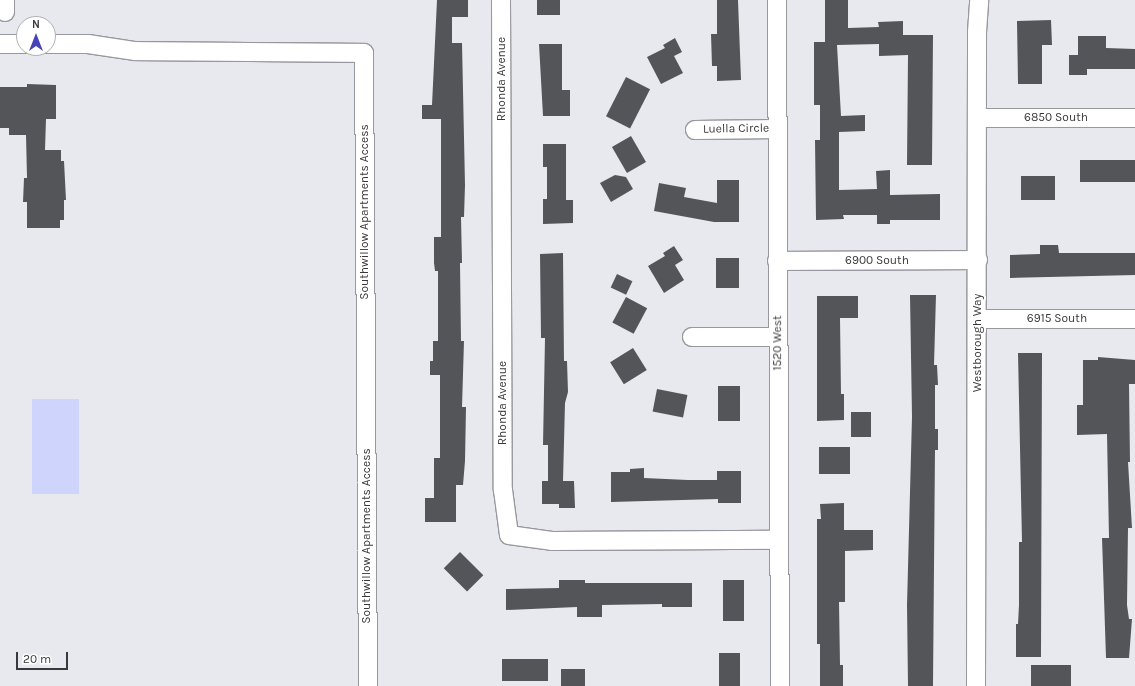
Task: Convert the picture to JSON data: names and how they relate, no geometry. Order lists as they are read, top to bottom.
{
  "streets": {
    "street": [
      "Rhonda Avenue",
      "6850 South",
      "Luella Circle",
      "Southwillow Apartments Access",
      "6900 South",
      "6915 South",
      "1520 West",
      "Westborough Way"
    ]
  },
  "crossings": [
    ["Rhonda Avenue", "1520 West"],
    ["6850 South", "Westborough Way"],
    ["Luella Circle", "1520 West"],
    ["6900 South", "1520 West"],
    ["6900 South", "Westborough Way"],
    ["6915 South", "Westborough Way"]
  ],
  "scale_bar": "20 m",
  "north": "top"
}
